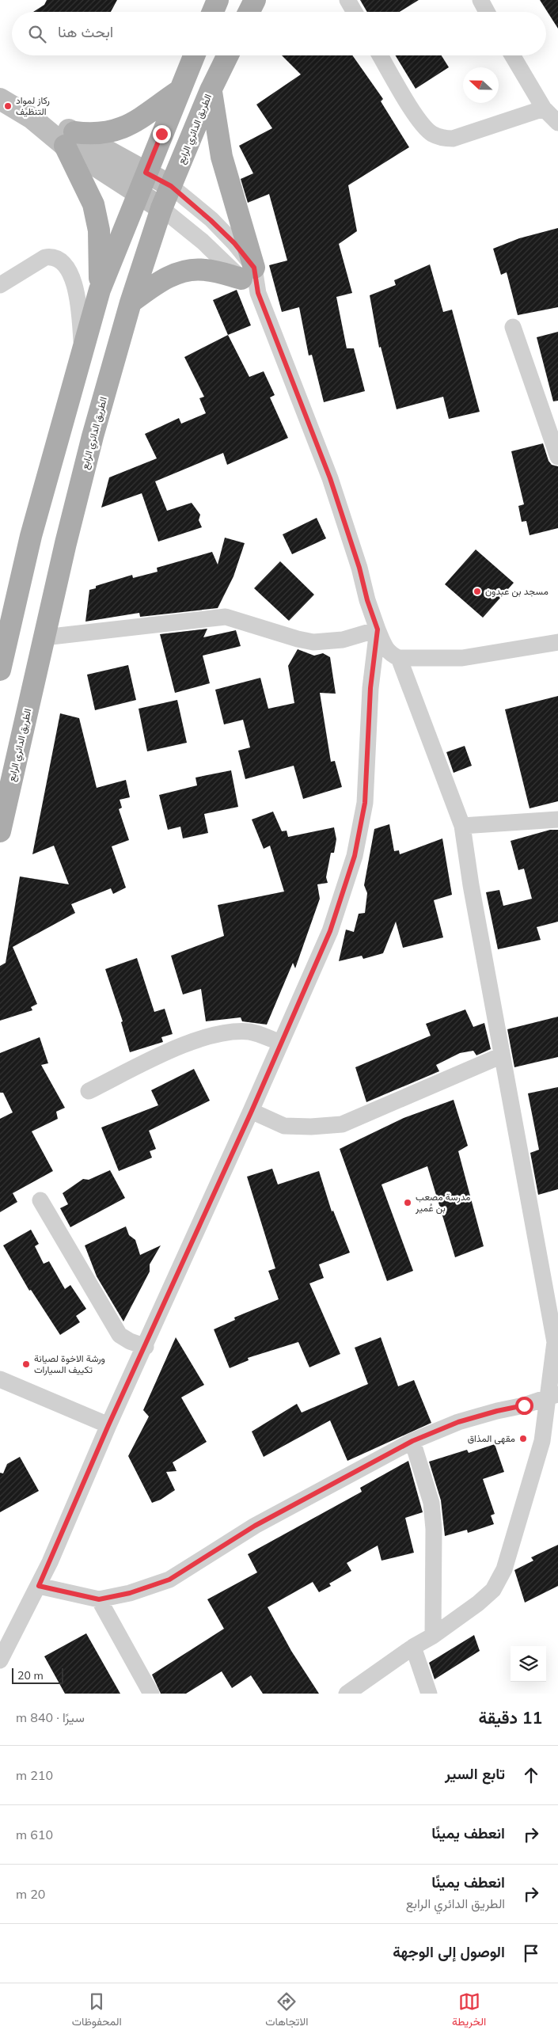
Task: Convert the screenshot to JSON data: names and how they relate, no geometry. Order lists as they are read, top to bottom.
{
  "streets": {
    "main road": ["الطريق الدائري الرابع"]
  },
  "places": [
    "ركاز لمواد التنظيف",
    "مسجد بن عبدون",
    "مدرسة مصعب بن عُمير",
    "ورشة الاخوة لصيانة تكييف السيارات",
    "مقهى المذاق"
  ],
  "scale_bar": "20 m",
  "north": "left",
  "page": {
    "search": "ابحث هنا",
    "scale": "20 m",
    "heading": ["11 دقيقة", "سيرًا · 840 m"],
    "list": [
      ["تابع السير", "210 m"],
      ["انعطف يمينًا", "610 m"],
      ["انعطف يمينًا", "الطريق الدائري الرابع", "20 m"],
      "الوصول إلى الوجهة"
    ],
    "nav": ["الخريطة", "الاتجاهات", "المحفوظات"]
  }
}
